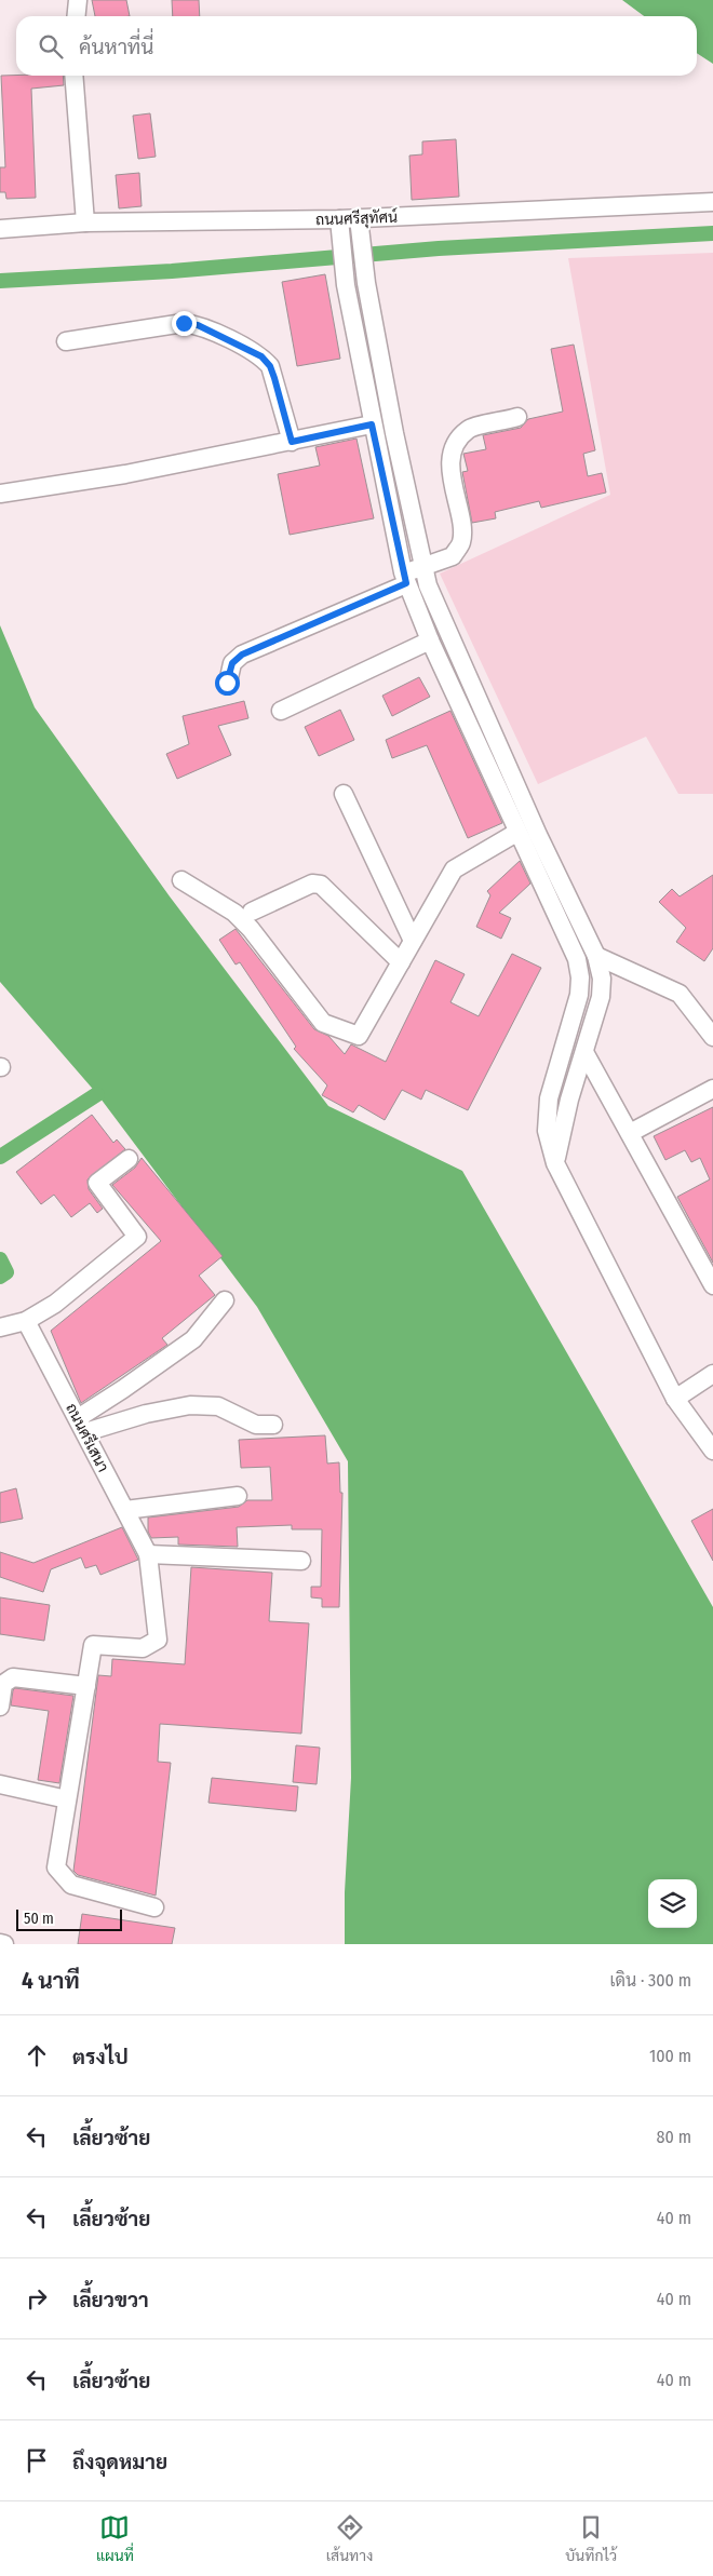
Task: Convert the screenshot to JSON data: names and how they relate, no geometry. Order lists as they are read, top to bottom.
{
  "streets": {
    "street": ["ถนนศรีสุทัศน์", "ถนนศรีเสนา"]
  },
  "scale_bar": "50 m",
  "page": {
    "search": "ค้นหาที่นี่",
    "scale": "50 m",
    "heading": ["4 นาที", "เดิน · 300 m"],
    "list": [
      ["ตรงไป", "100 m"],
      ["เลี้ยวซ้าย", "80 m"],
      ["เลี้ยวซ้าย", "40 m"],
      ["เลี้ยวขวา", "40 m"],
      ["เลี้ยวซ้าย", "40 m"],
      "ถึงจุดหมาย"
    ],
    "nav": ["แผนที่", "เส้นทาง", "บันทึกไว้"]
  }
}
